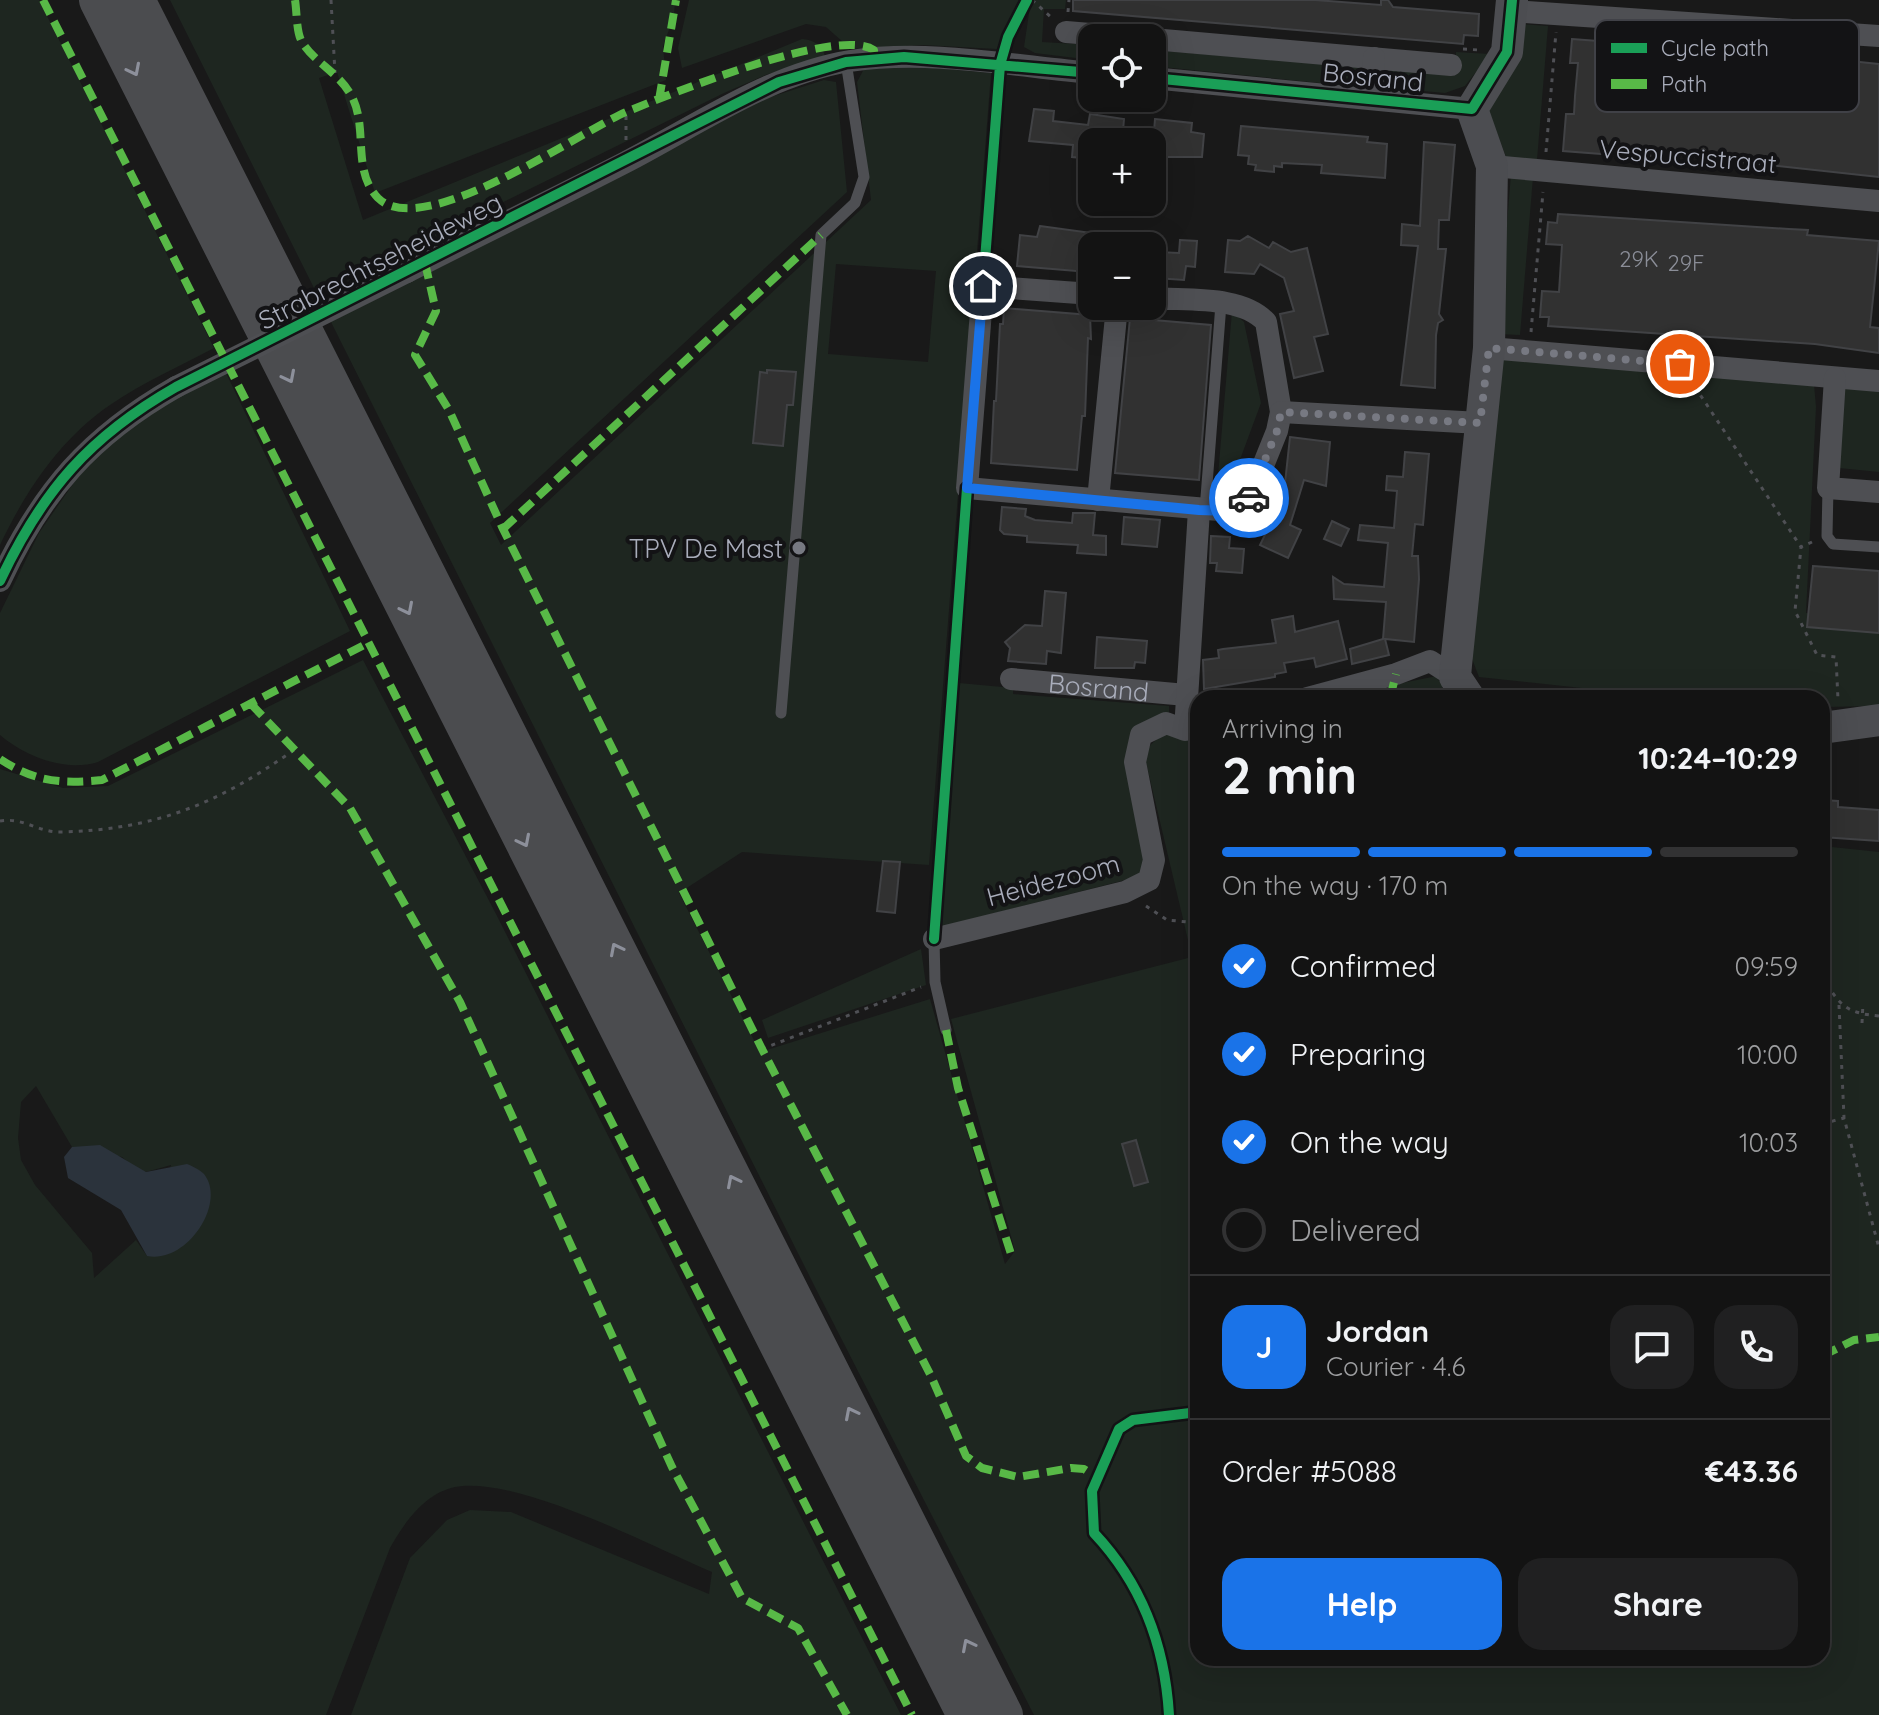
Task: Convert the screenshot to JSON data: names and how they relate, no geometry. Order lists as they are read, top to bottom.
{
  "streets": {
    "street": [
      "Bosrand",
      "Vespuccistraat",
      "Strabrechtseheideweg",
      "Heidezoom"
    ]
  },
  "crossings": [
    ["Bosrand", "Heidezoom"]
  ],
  "places": ["TPV De Mast"],
  "house_numbers": ["29K", "29F"],
  "legend": ["Cycle path", "Path"],
  "page": {
    "map_buttons": ["+", "−"],
    "heading": ["2 min", "Arriving in", "10:24–10:29"],
    "panel": [
      "Jordan",
      "Courier · 4.6",
      "Order #5088",
      "€43.36"
    ],
    "bar": "On the way · 170 m",
    "list": [
      ["Confirmed", "09:59"],
      ["Preparing", "10:00"],
      ["On the way", "10:03"],
      "Delivered"
    ],
    "round": "J",
    "buttons": ["Help", "Share"]
  }
}
